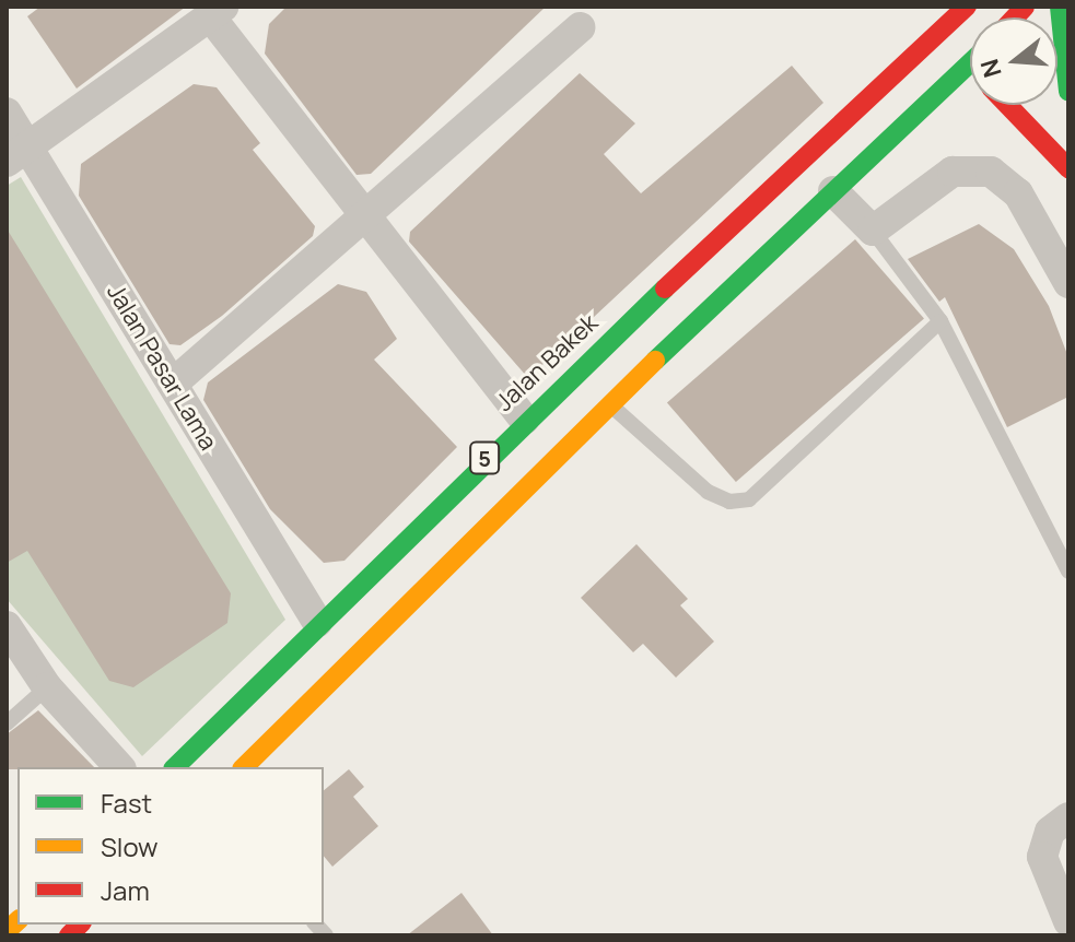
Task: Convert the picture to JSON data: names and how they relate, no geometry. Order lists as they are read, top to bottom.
{
  "streets": {
    "main road": ["Jalan Bakek", "5"],
    "street": ["Jalan Pasar Lama"]
  },
  "crossings": [
    ["Jalan Bakek", "Jalan Pasar Lama"]
  ],
  "legend": ["Fast", "Slow", "Jam"],
  "north": "left"
}
